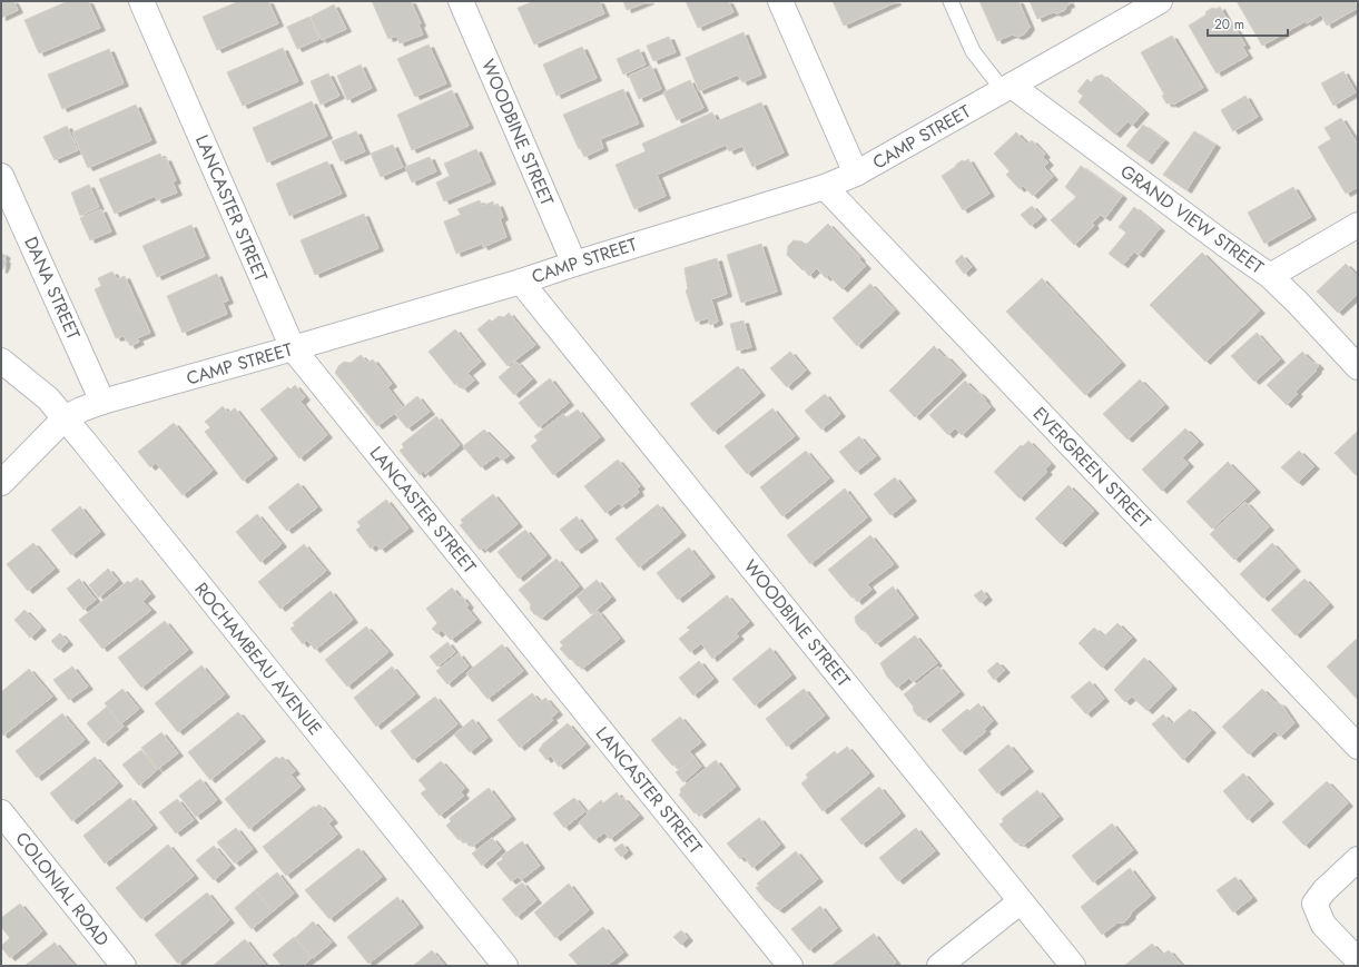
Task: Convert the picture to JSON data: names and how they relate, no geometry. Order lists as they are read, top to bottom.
{
  "streets": {
    "street": [
      "WOODBINE STREET",
      "CAMP STREET",
      "LANCASTER STREET",
      "GRAND VIEW STREET",
      "DANA STREET",
      "EVERGREEN STREET",
      "ROCHAMBEAU AVENUE",
      "COLONIAL ROAD"
    ]
  },
  "crossings": [
    ["WOODBINE STREET", "CAMP STREET"],
    ["CAMP STREET", "LANCASTER STREET"],
    ["CAMP STREET", "GRAND VIEW STREET"],
    ["CAMP STREET", "DANA STREET"],
    ["CAMP STREET", "EVERGREEN STREET"],
    ["CAMP STREET", "ROCHAMBEAU AVENUE"]
  ],
  "scale_bar": "20 m"
}
